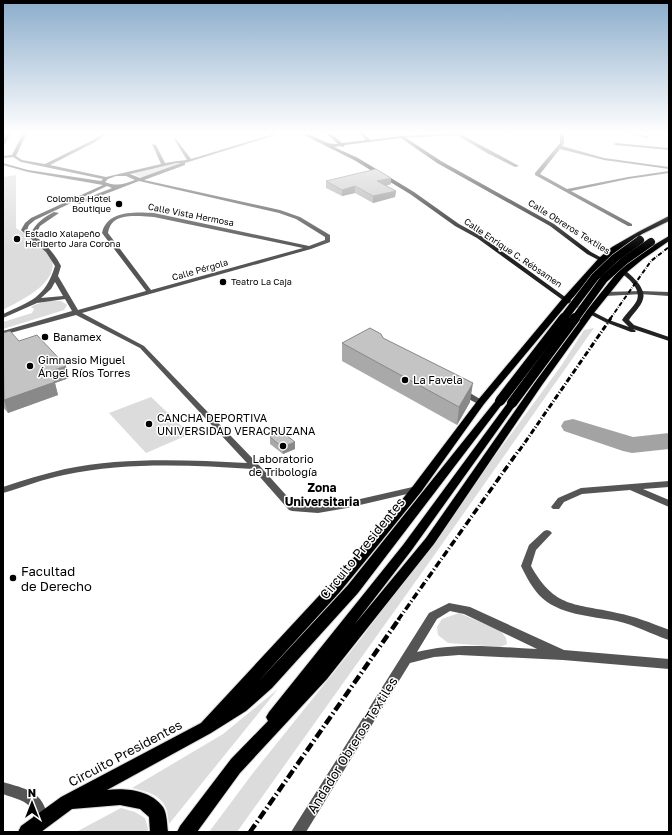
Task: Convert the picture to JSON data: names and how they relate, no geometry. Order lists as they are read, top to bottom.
{
  "streets": {
    "main road": ["Calle Obreros Textiles", "Calle Enrique C. Rébsamen", "Circuito Presidentes"],
    "street": ["Calle Vista Hermosa", "Calle Pérgola", "Andador Obreros Textiles"]
  },
  "crossings": [
    ["Calle Vista Hermosa", "Calle Pérgola"]
  ],
  "districts": ["Zona Universitaria"],
  "places": [
    "Colombe Hotel Boutique",
    "Estadio Xalapeño Heriberto Jara Corona",
    "Teatro La Caja",
    "Banamex",
    "Gimnasio Miguel Ángel Ríos Torres",
    "La Favela",
    "CANCHA DEPORTIVA UNIVERSIDAD VERACRUZANA",
    "Laboratorio de Tribología",
    "Facultad de Derecho"
  ],
  "north": "top"
}
